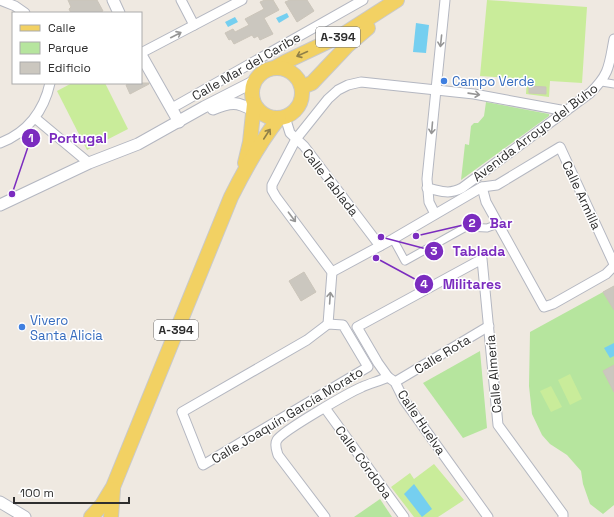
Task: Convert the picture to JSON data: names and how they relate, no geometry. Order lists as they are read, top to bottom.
{
  "streets": {
    "main road": ["A-394"],
    "street": [
      "Calle Mar del Caribe",
      "Avenida Arroyo del Búho",
      "Calle Tablada",
      "Calle Armilla",
      "Calle Rota",
      "Calle Almería",
      "Calle Joaquín García Morato",
      "Calle Huelva",
      "Calle Córdoba"
    ]
  },
  "crossings": [
    ["A-394", "Calle Tablada"],
    ["Calle Rota", "Calle Almería"],
    ["Calle Rota", "Calle Huelva"],
    ["Calle Rota", "Calle Córdoba"],
    ["Calle Almería", "Calle Huelva"]
  ],
  "places": [
    "Campo Verde",
    "Portugal",
    "Bar",
    "Tablada",
    "Militares",
    "Vivero Santa Alicia"
  ],
  "legend": ["Calle", "Parque", "Edificio"],
  "scale_bar": "100 m"
}
